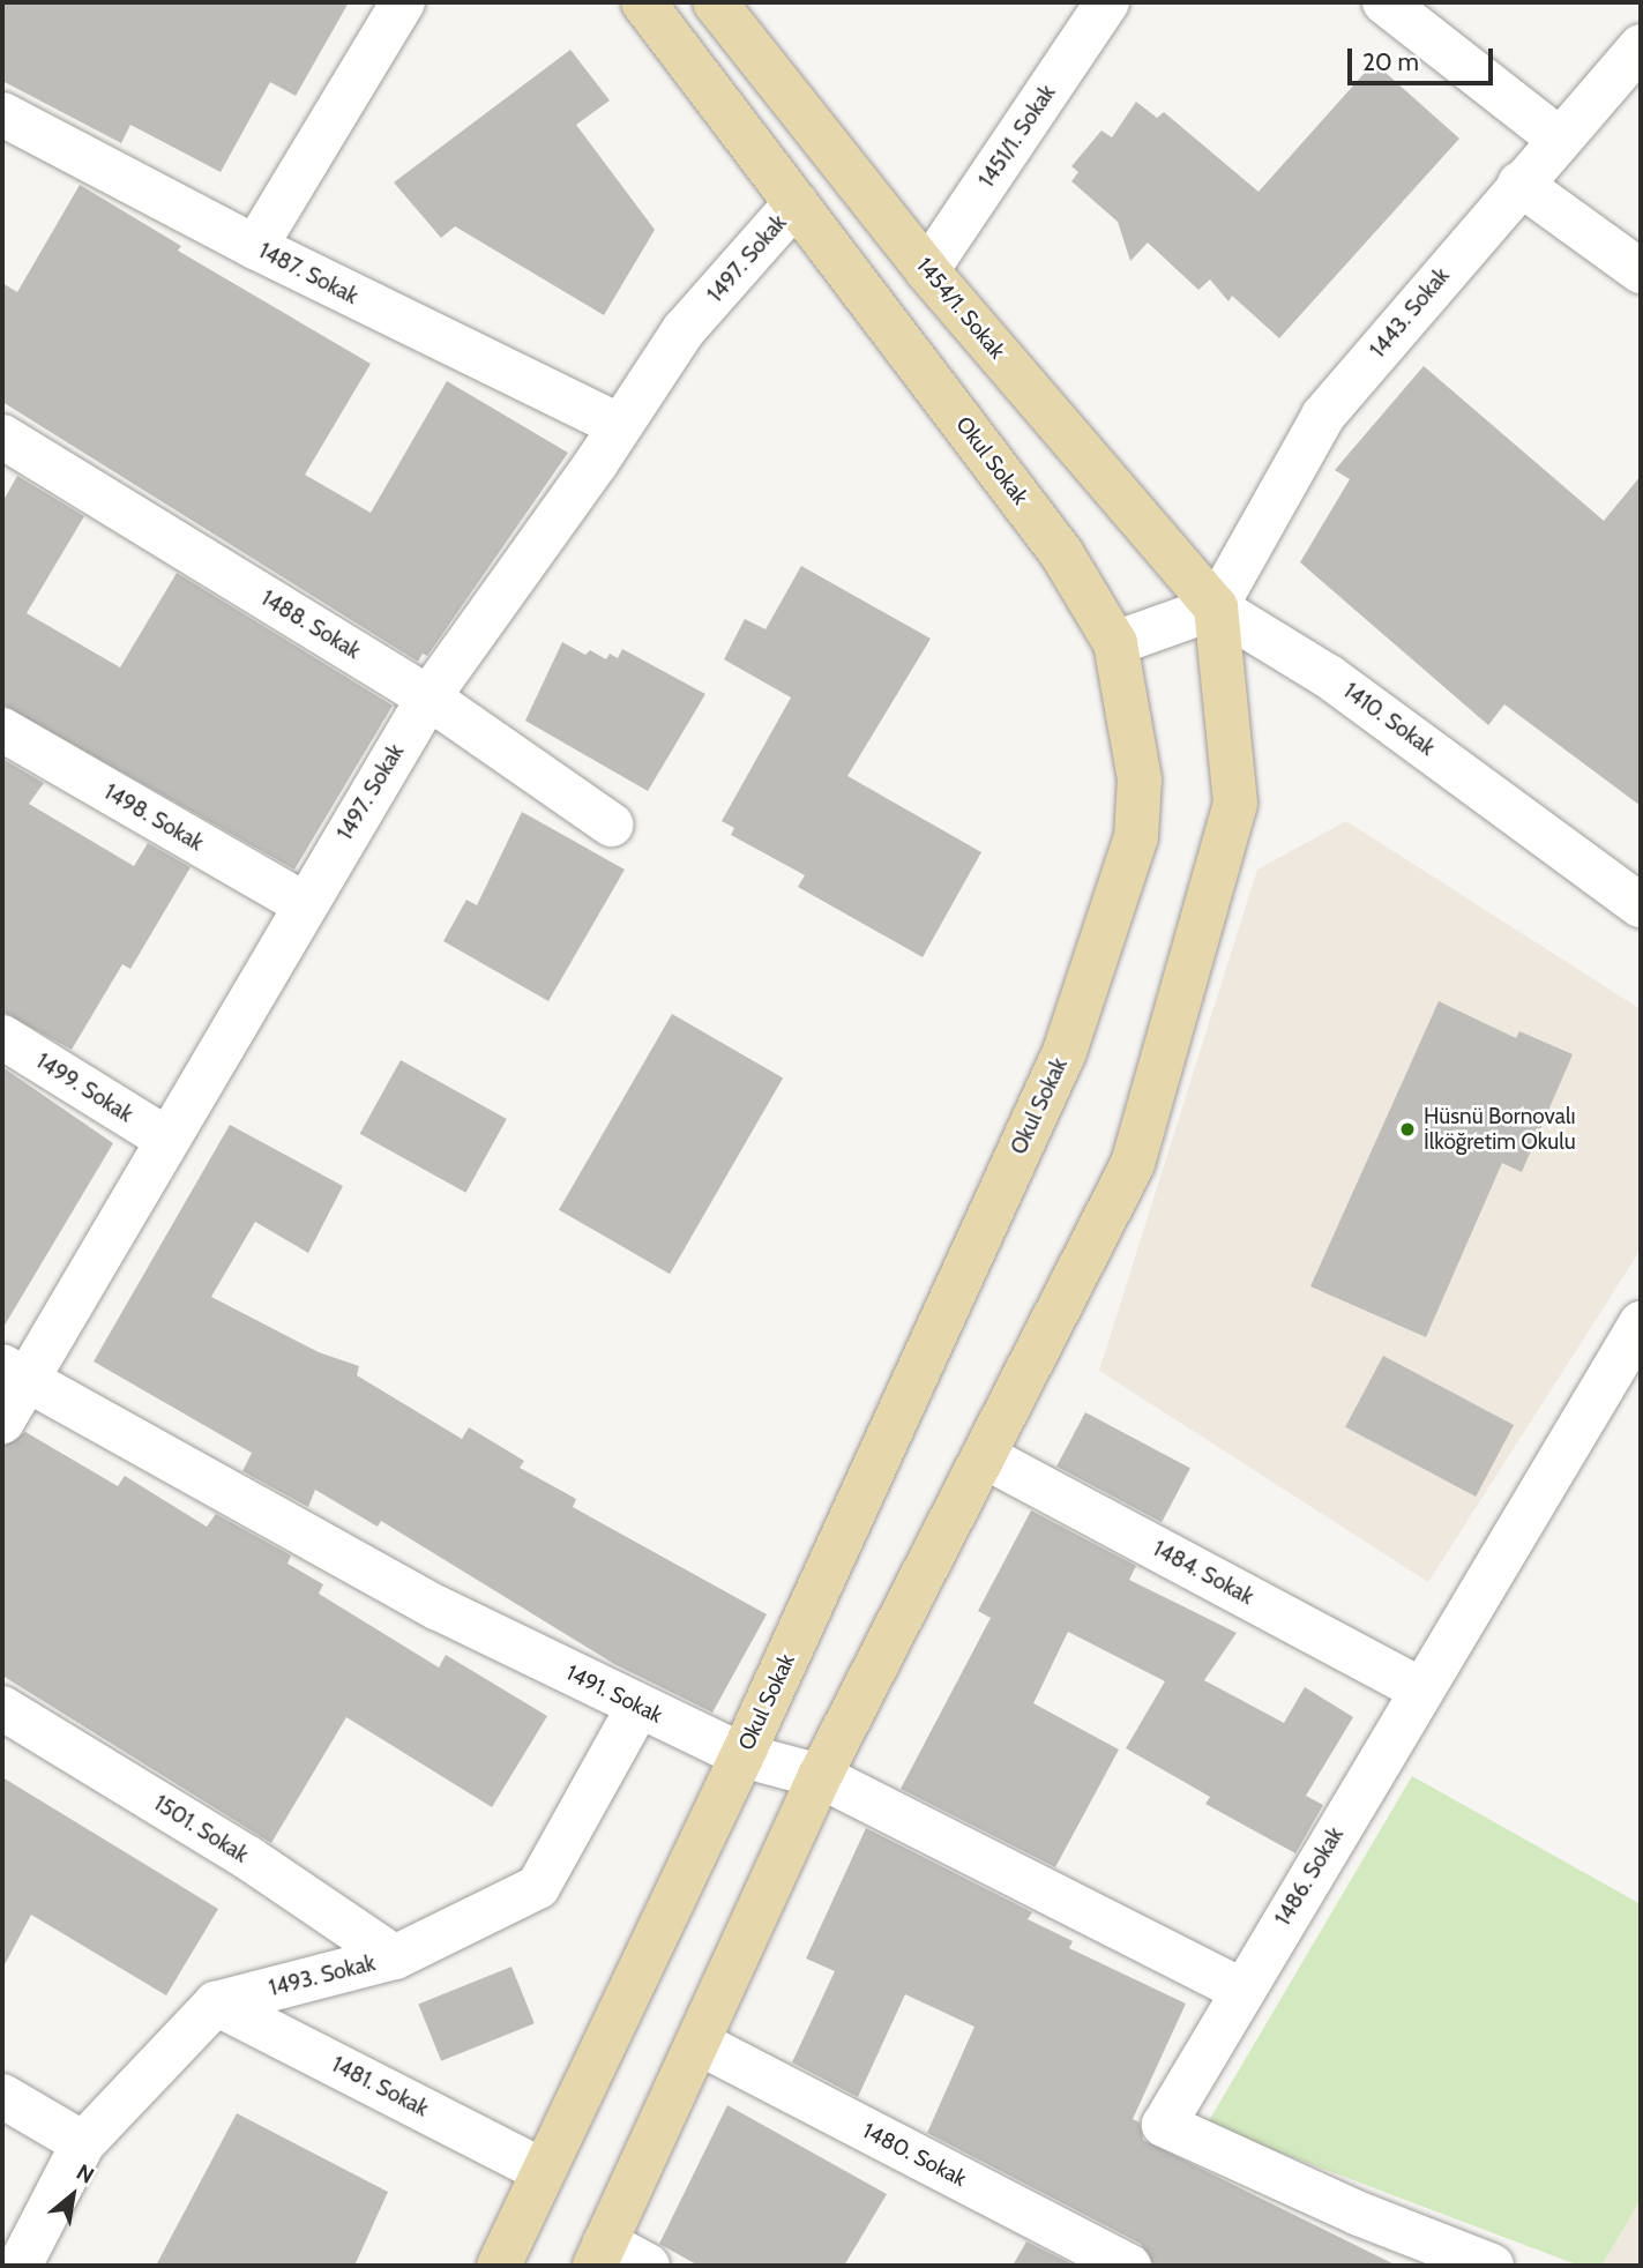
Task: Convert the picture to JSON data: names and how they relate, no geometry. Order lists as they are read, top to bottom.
{
  "streets": {
    "main road": ["1454/1. Sokak", "Okul Sokak"],
    "street": [
      "1451/1. Sokak",
      "1497. Sokak",
      "1487. Sokak",
      "1443. Sokak",
      "1488. Sokak",
      "1410. Sokak",
      "1498. Sokak",
      "1499. Sokak",
      "1484. Sokak",
      "1491. Sokak",
      "1501. Sokak",
      "1486. Sokak",
      "1493. Sokak",
      "1481. Sokak",
      "1480. Sokak"
    ]
  },
  "crossings": [
    ["1451/1. Sokak", "1454/1. Sokak"],
    ["1497. Sokak", "1487. Sokak"],
    ["1497. Sokak", "Okul Sokak"],
    ["1497. Sokak", "1488. Sokak"],
    ["1497. Sokak", "1498. Sokak"],
    ["1497. Sokak", "1499. Sokak"],
    ["1497. Sokak", "1491. Sokak"],
    ["1454/1. Sokak", "1443. Sokak"],
    ["1454/1. Sokak", "1410. Sokak"],
    ["1443. Sokak", "1410. Sokak"],
    ["Okul Sokak", "1491. Sokak"],
    ["Okul Sokak", "1481. Sokak"],
    ["1484. Sokak", "1486. Sokak"],
    ["1491. Sokak", "1486. Sokak"],
    ["1491. Sokak", "1493. Sokak"],
    ["1501. Sokak", "1493. Sokak"],
    ["1493. Sokak", "1481. Sokak"]
  ],
  "places": ["Hüsnü Bornovalı İlköğretim Okulu"],
  "scale_bar": "20 m",
  "north": "top right"
}
